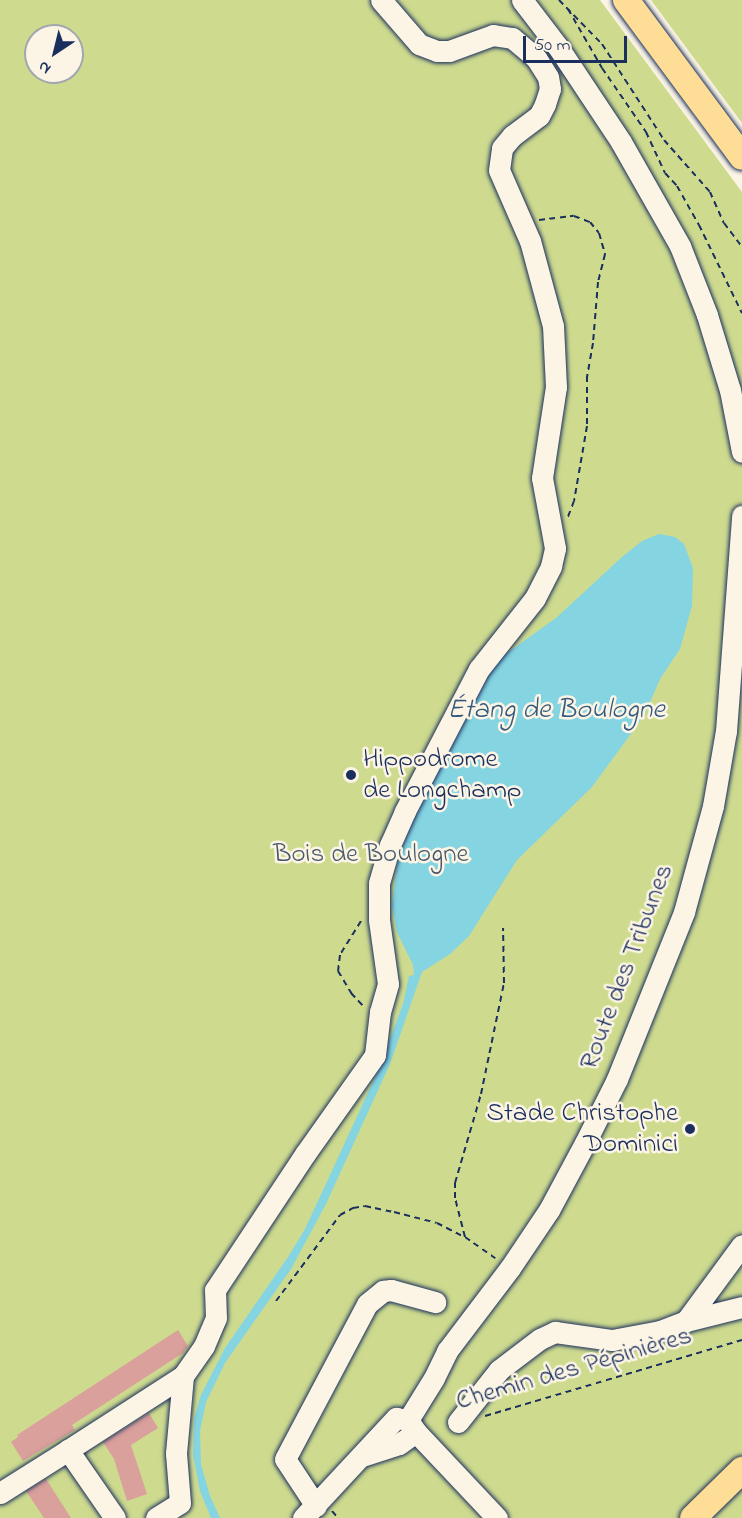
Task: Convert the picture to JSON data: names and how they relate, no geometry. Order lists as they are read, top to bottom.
{
  "streets": {
    "street": ["Route des Tribunes"],
    "path": ["Chemin des Pépinières"]
  },
  "water": ["Étang de Boulogne"],
  "parks": ["Bois de Boulogne"],
  "places": ["Hippodrome de Longchamp", "Stade Christophe Dominici"],
  "scale_bar": "50 m",
  "north": "bottom left"
}
